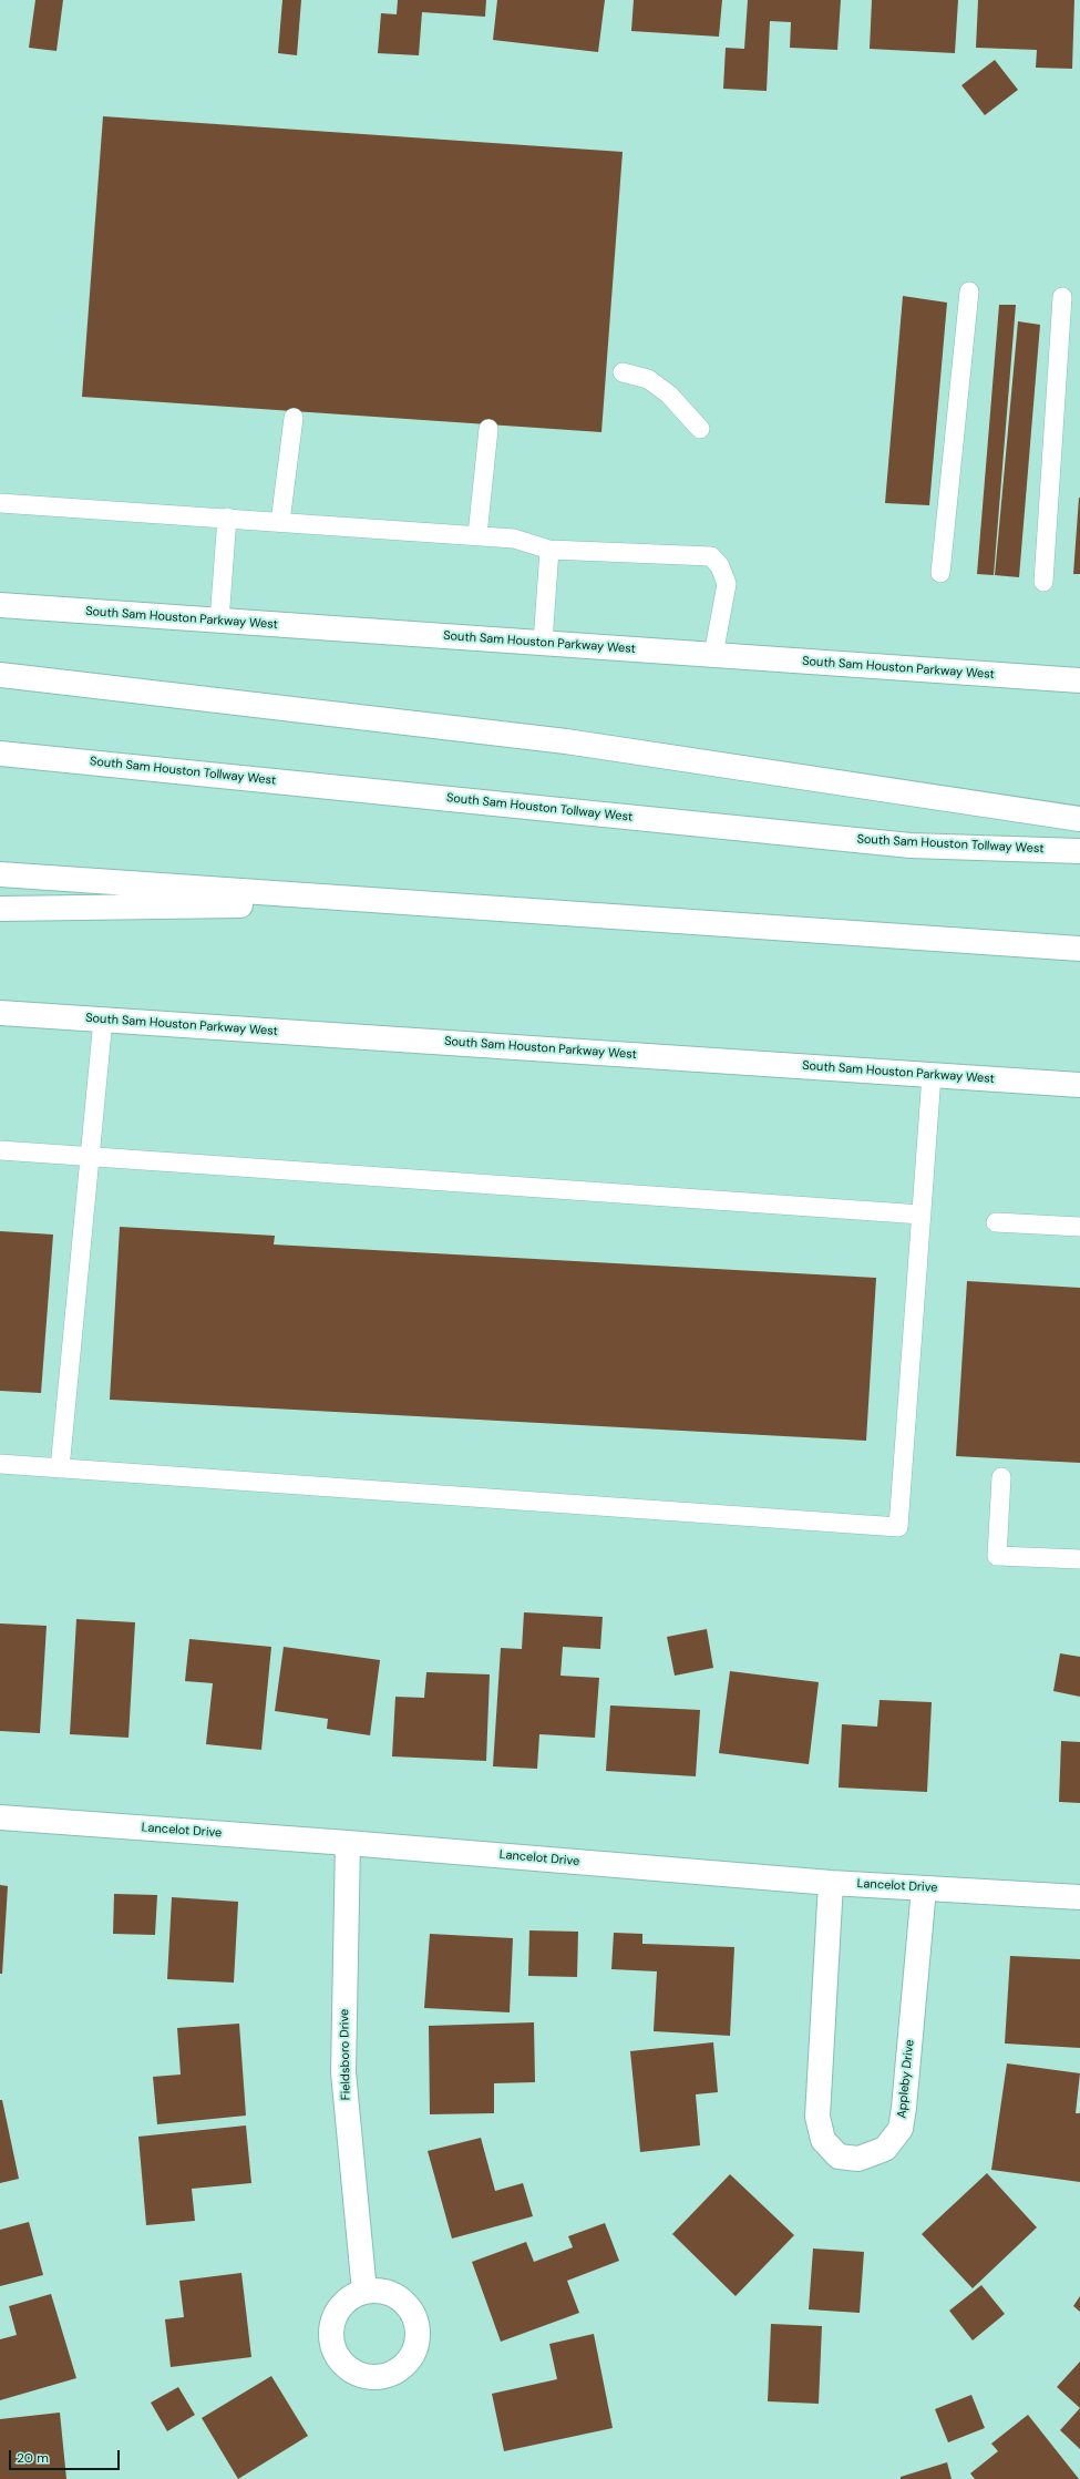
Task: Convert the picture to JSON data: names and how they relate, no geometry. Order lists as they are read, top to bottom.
{
  "streets": {
    "main road": [
      "South Sam Houston Parkway West",
      "South Sam Houston Tollway West",
      "Lancelot Drive",
      "Fieldsboro Drive",
      "Appleby Drive"
    ]
  },
  "crossings": [
    ["Lancelot Drive", "Fieldsboro Drive"],
    ["Lancelot Drive", "Appleby Drive"]
  ],
  "scale_bar": "20 m"
}
